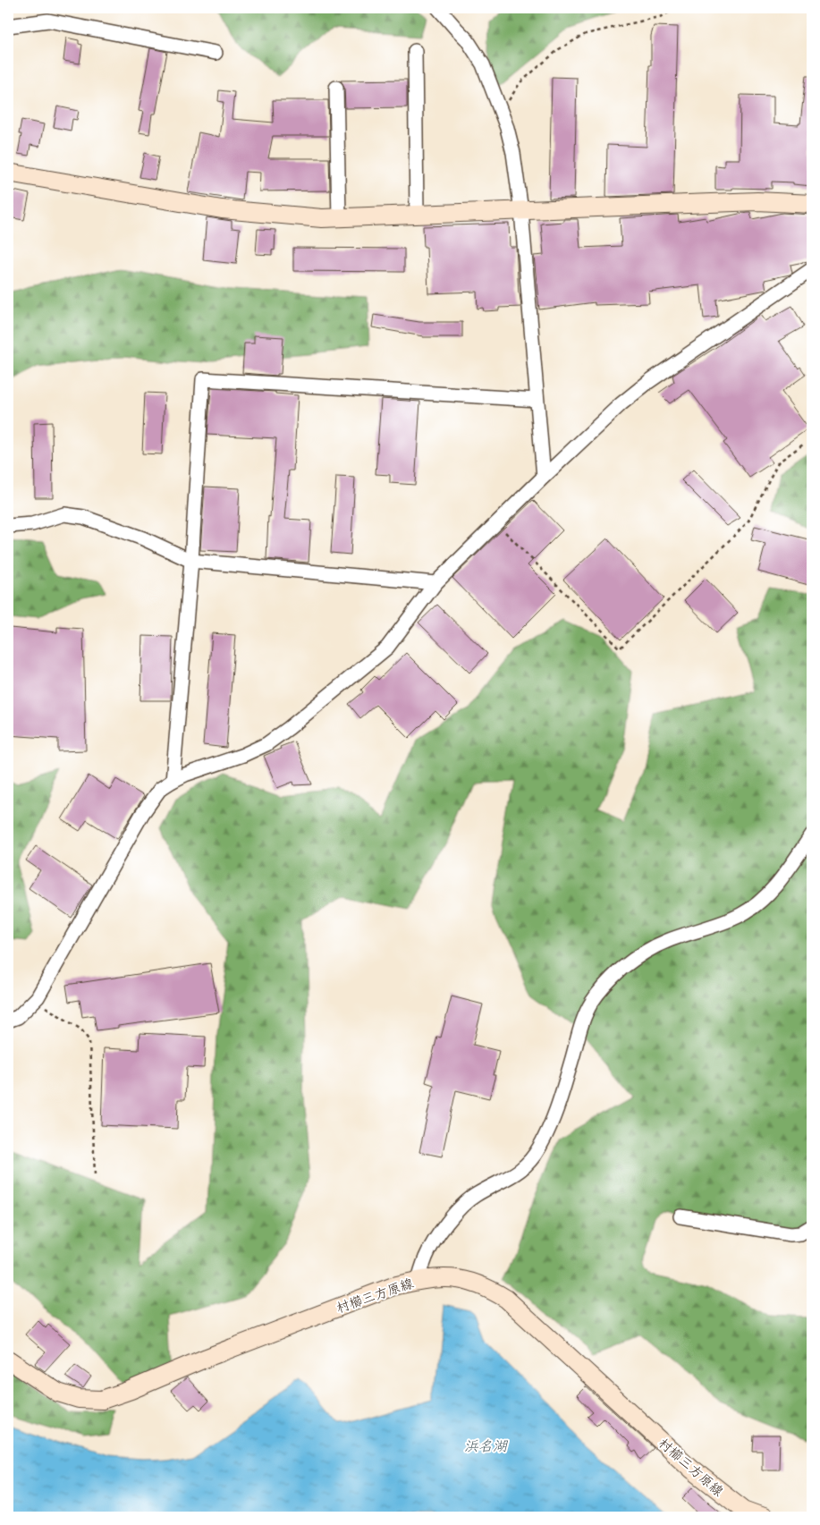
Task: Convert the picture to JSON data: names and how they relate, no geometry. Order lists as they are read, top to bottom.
{
  "streets": {
    "main road": ["村櫛三方原線"]
  },
  "water": ["浜名湖"]
}
